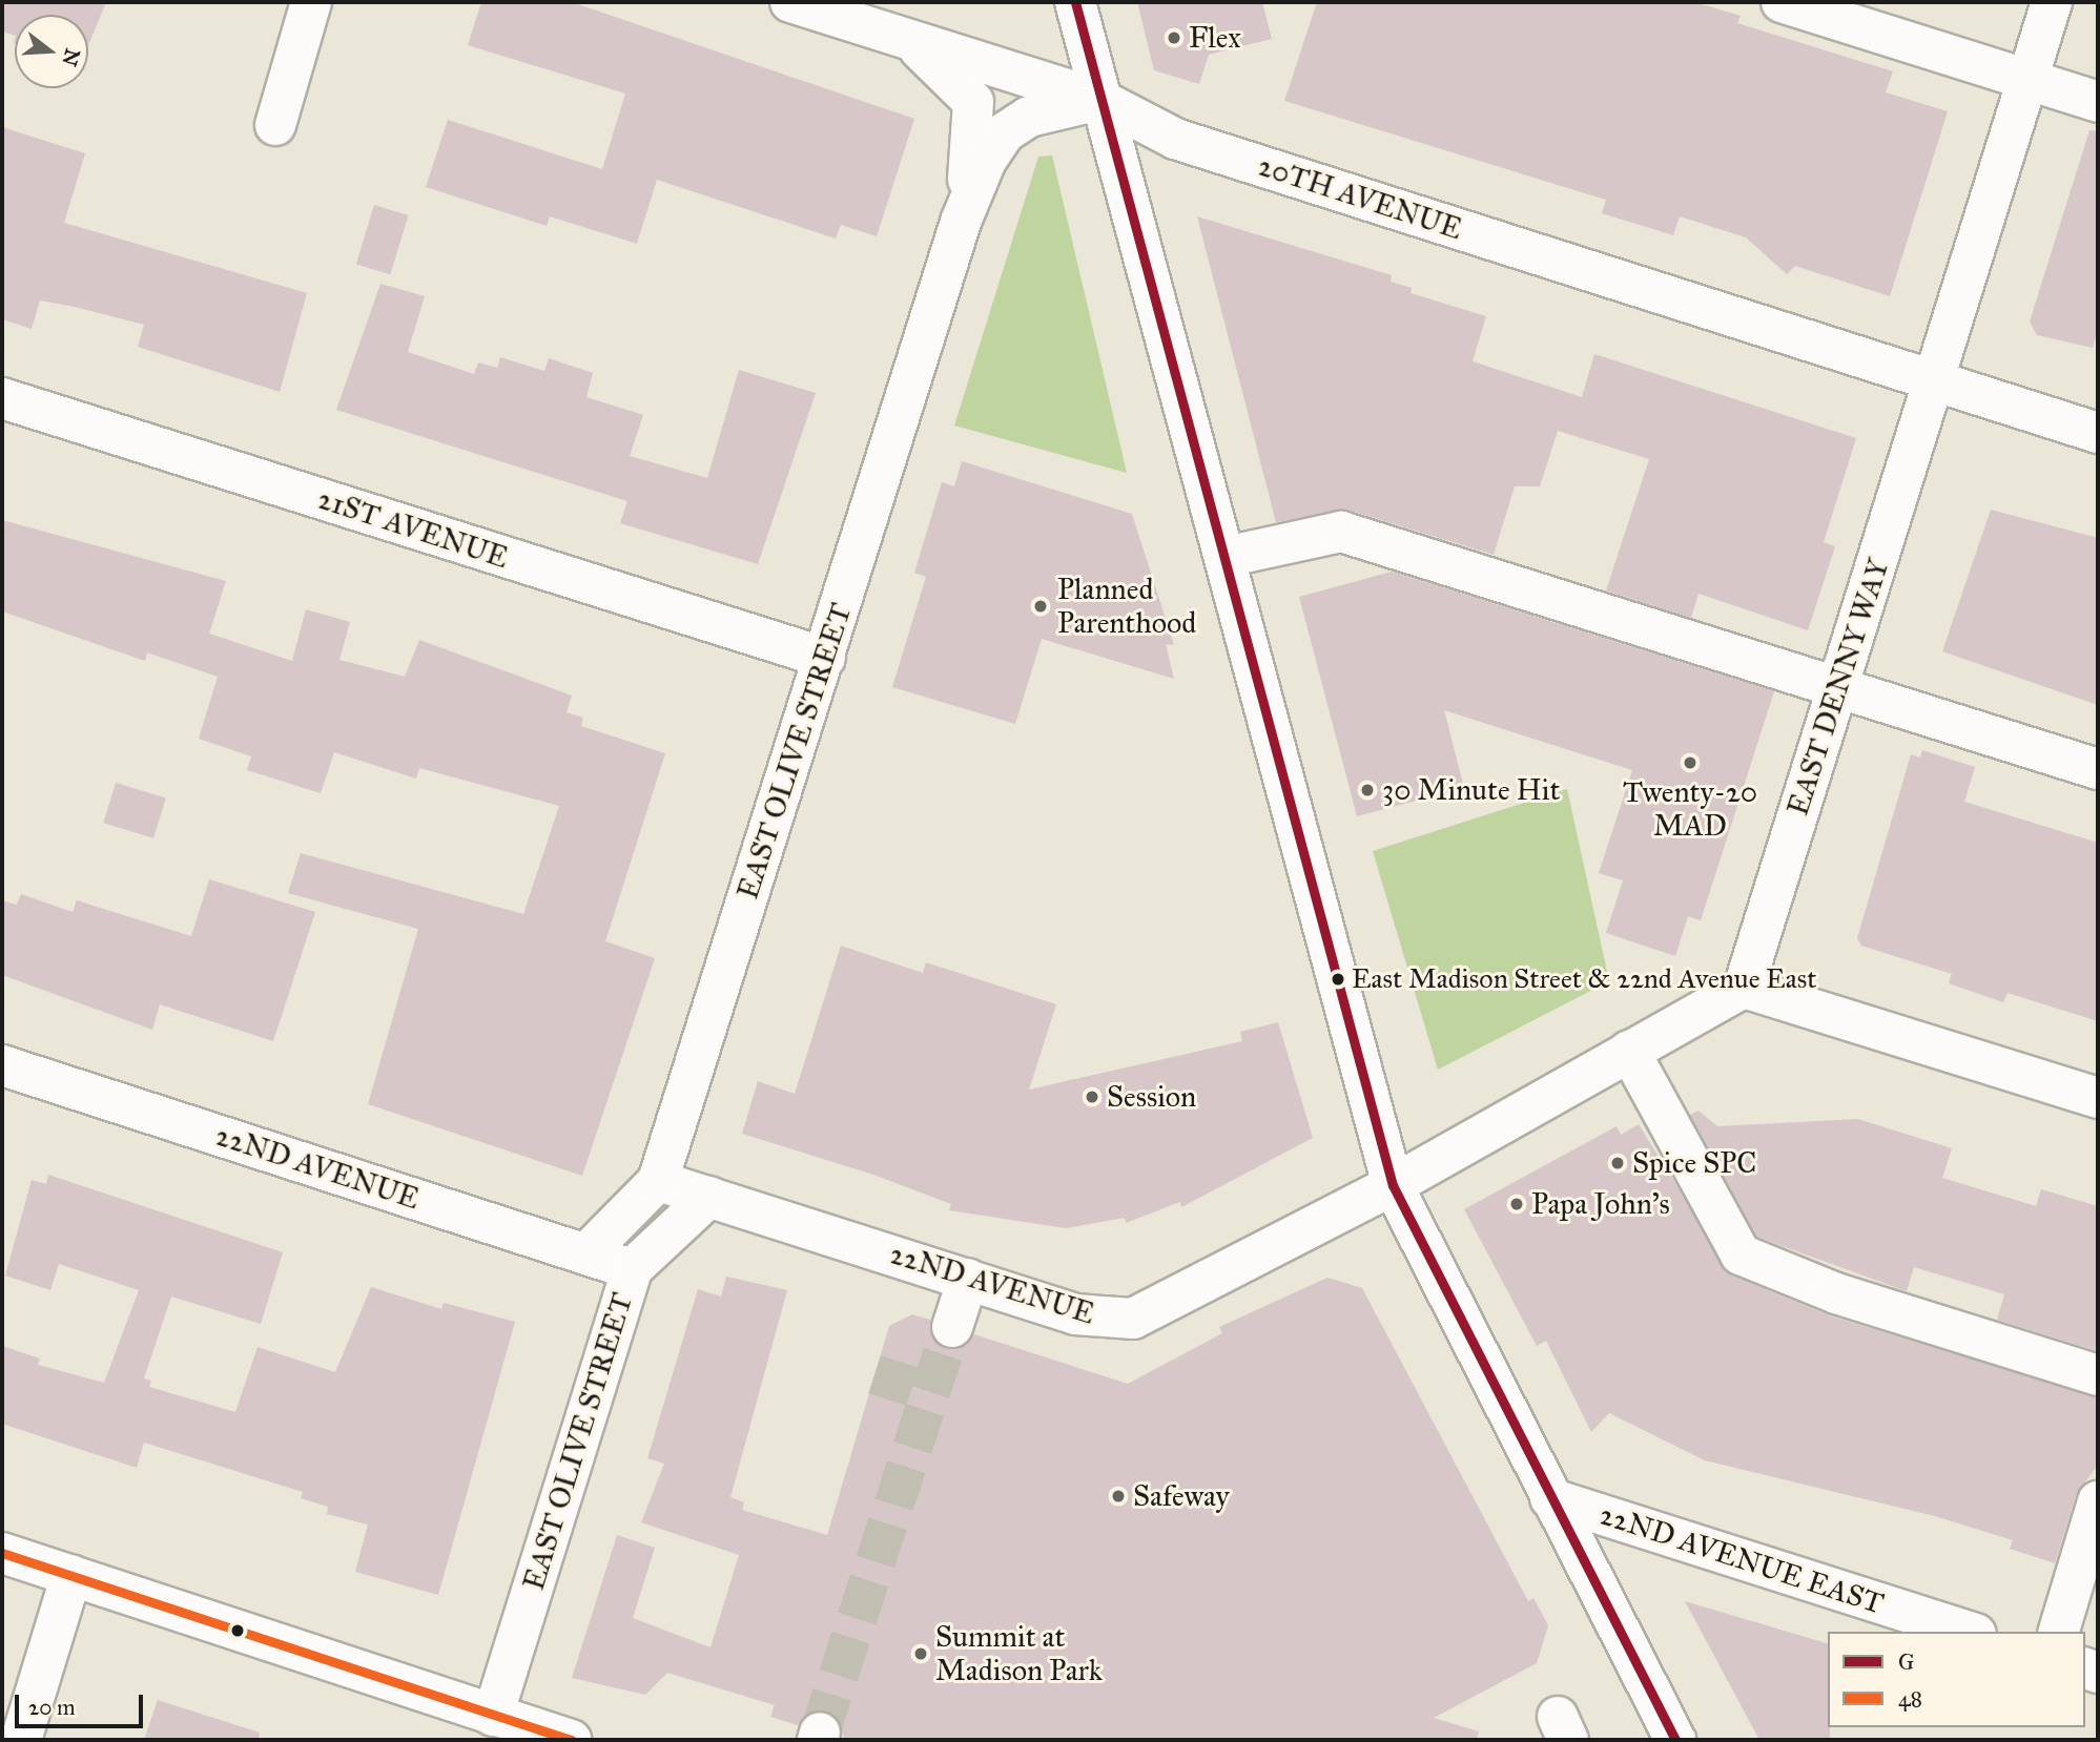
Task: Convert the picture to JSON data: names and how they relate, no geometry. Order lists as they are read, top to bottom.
{
  "streets": {
    "street": [
      "20TH AVENUE",
      "21ST AVENUE",
      "EAST DENNY WAY",
      "EAST OLIVE STREET",
      "22ND AVENUE",
      "22ND AVENUE EAST"
    ]
  },
  "crossings": [
    ["20TH AVENUE", "EAST DENNY WAY"],
    ["20TH AVENUE", "EAST OLIVE STREET"],
    ["21ST AVENUE", "EAST OLIVE STREET"],
    ["EAST OLIVE STREET", "22ND AVENUE"]
  ],
  "places": [
    "Flex",
    "Planned Parenthood",
    "Twenty-20 MAD",
    "30 Minute Hit",
    "East Madison Street & 22nd Avenue East",
    "Session",
    "Spice SPC",
    "Papa John's",
    "Safeway",
    "Summit at Madison Park"
  ],
  "lines": ["transit line G", "transit line 48"],
  "legend": ["G", "48"],
  "scale_bar": "20 m",
  "north": "right"
}
